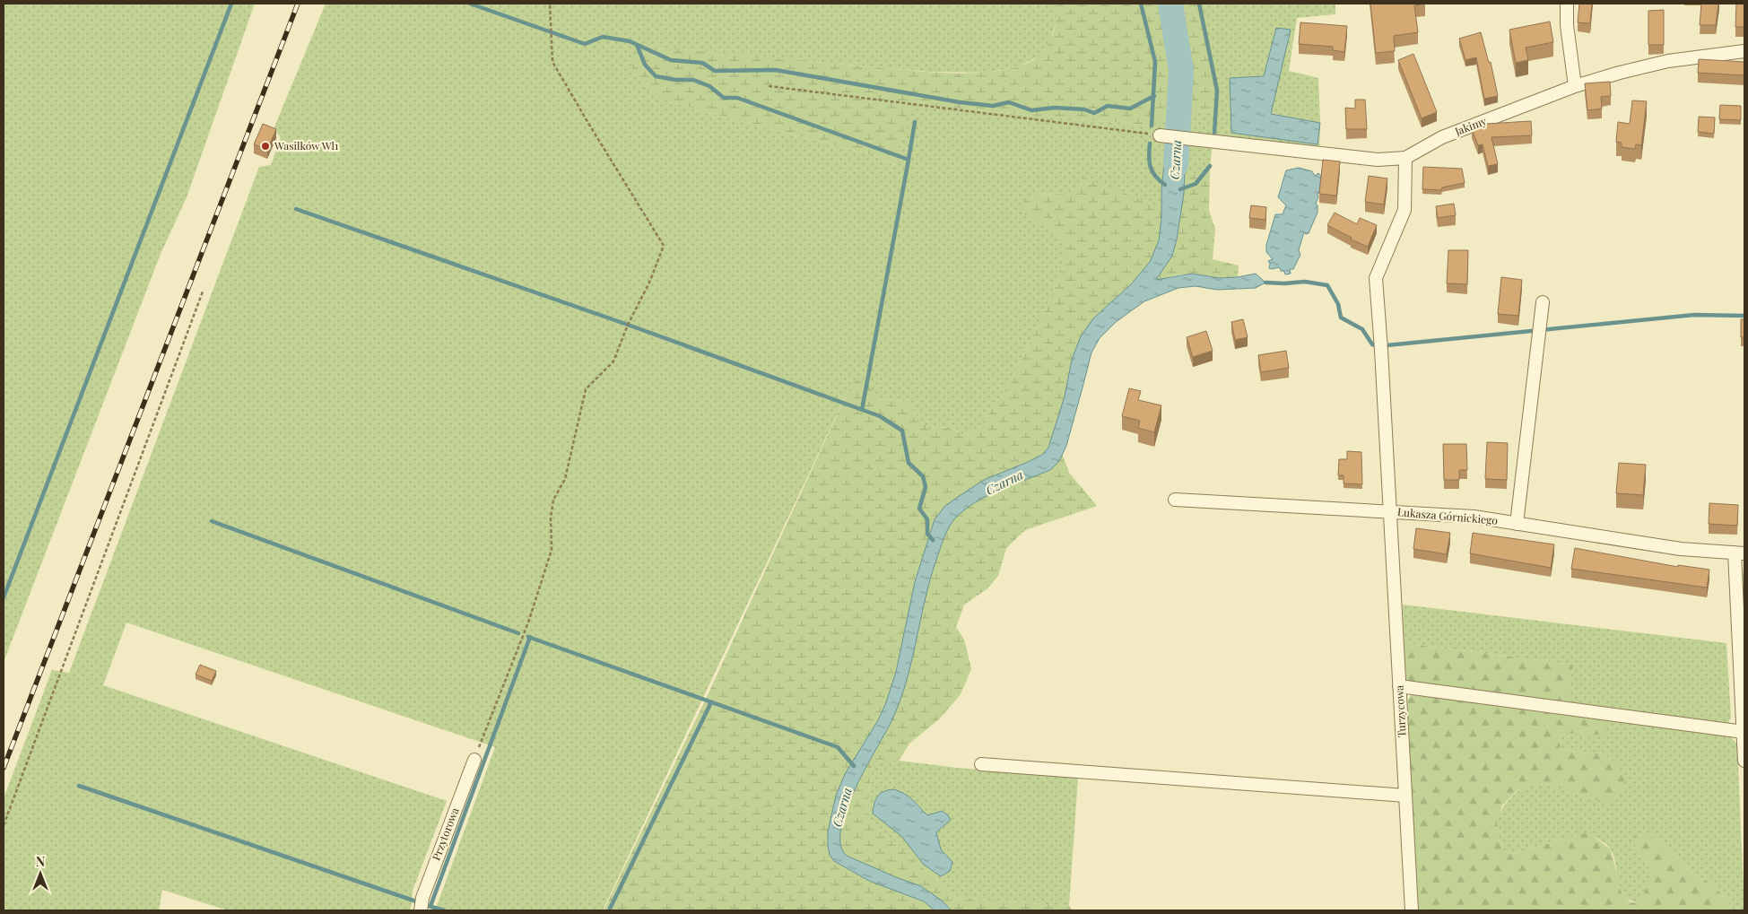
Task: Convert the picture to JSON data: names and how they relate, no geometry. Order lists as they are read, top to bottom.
{
  "streets": {
    "street": [
      "Jakimy",
      "Łukasza Górnickiego",
      "Turzycowa",
      "Przytorowa"
    ]
  },
  "crossings": [
    ["Jakimy", "Turzycowa"],
    ["Łukasza Górnickiego", "Turzycowa"]
  ],
  "water": ["Czarna"],
  "places": ["Wasilków Wl1"],
  "north": "top"
}
